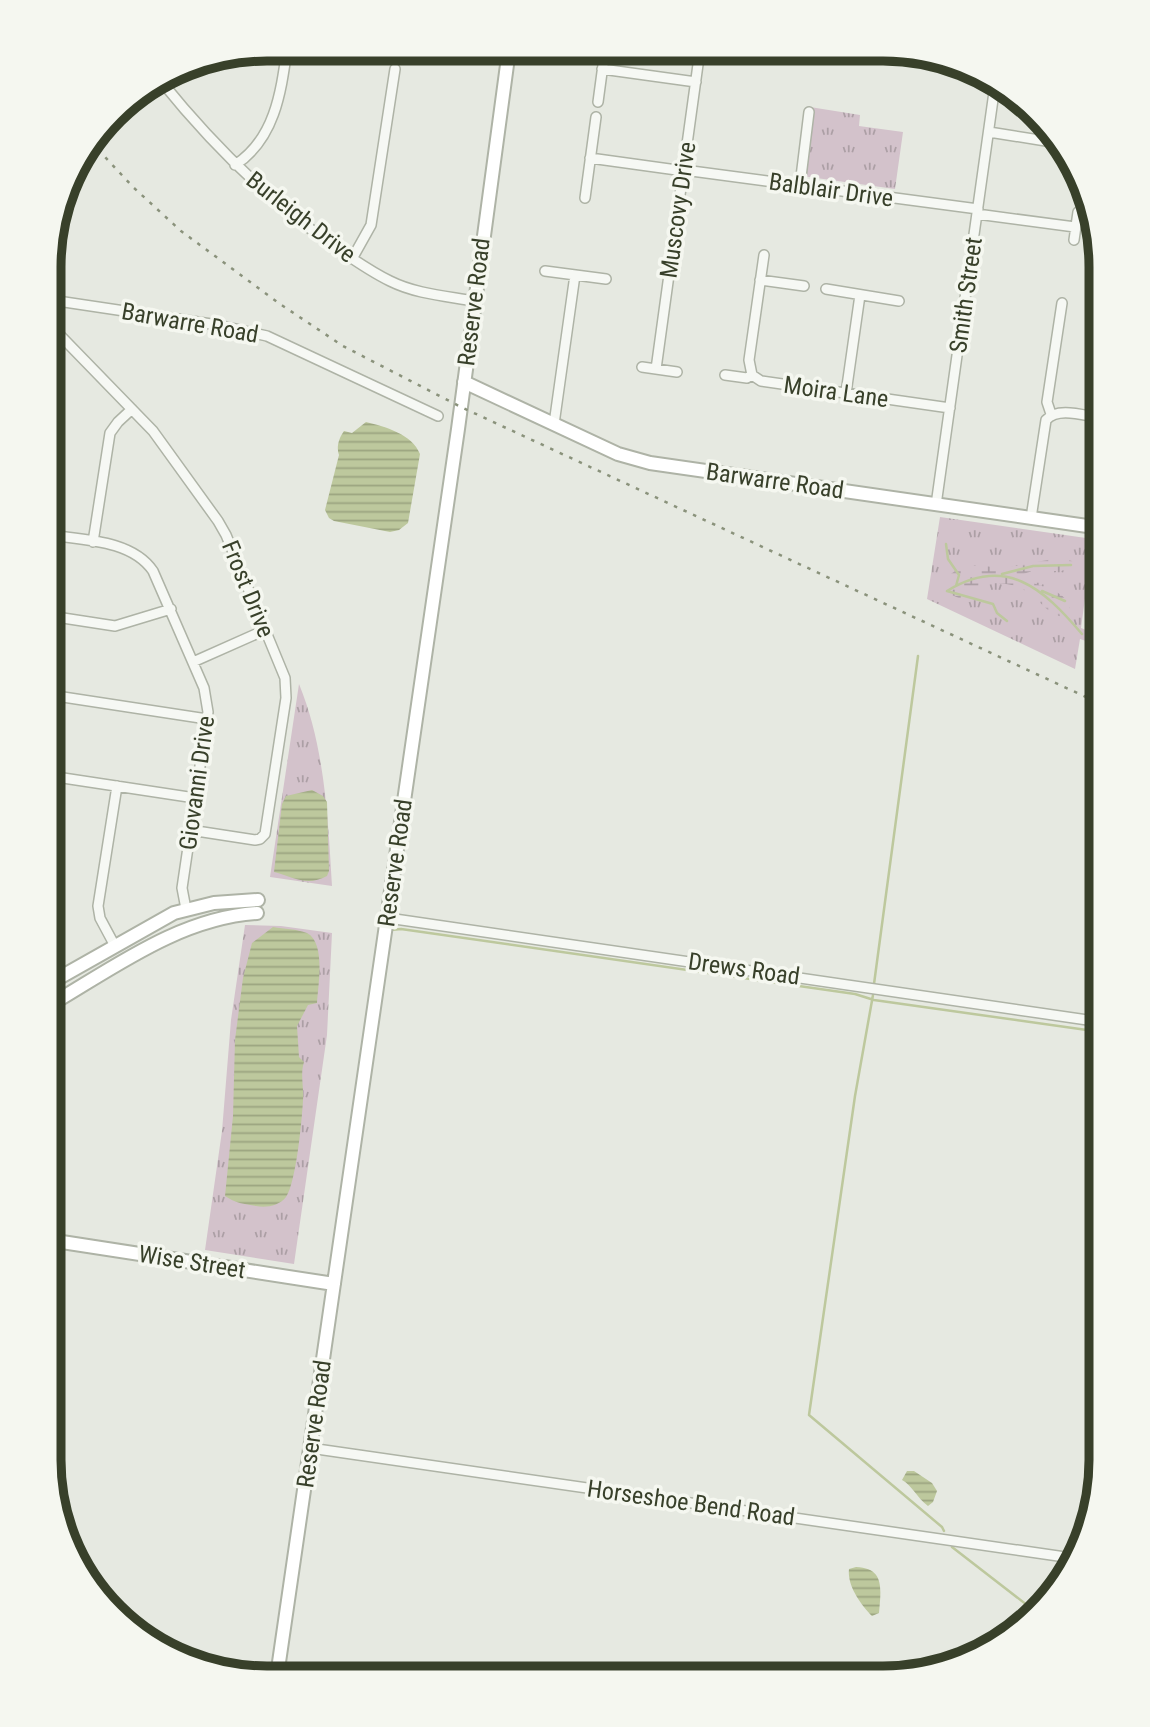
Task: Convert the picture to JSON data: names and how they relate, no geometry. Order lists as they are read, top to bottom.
{
  "streets": {
    "street": [
      "Balblair Drive",
      "Muscovy Drive",
      "Burleigh Drive",
      "Smith Street",
      "Reserve Road",
      "Barwarre Road",
      "Moira Lane",
      "Frost Drive",
      "Giovanni Drive",
      "Drews Road",
      "Wise Street",
      "Horseshoe Bend Road"
    ]
  },
  "crossings": [
    ["Balblair Drive", "Muscovy Drive"],
    ["Balblair Drive", "Smith Street"],
    ["Burleigh Drive", "Reserve Road"],
    ["Smith Street", "Barwarre Road"],
    ["Smith Street", "Moira Lane"],
    ["Reserve Road", "Barwarre Road"],
    ["Reserve Road", "Drews Road"],
    ["Reserve Road", "Wise Street"],
    ["Reserve Road", "Horseshoe Bend Road"],
    ["Frost Drive", "Giovanni Drive"]
  ]
}
